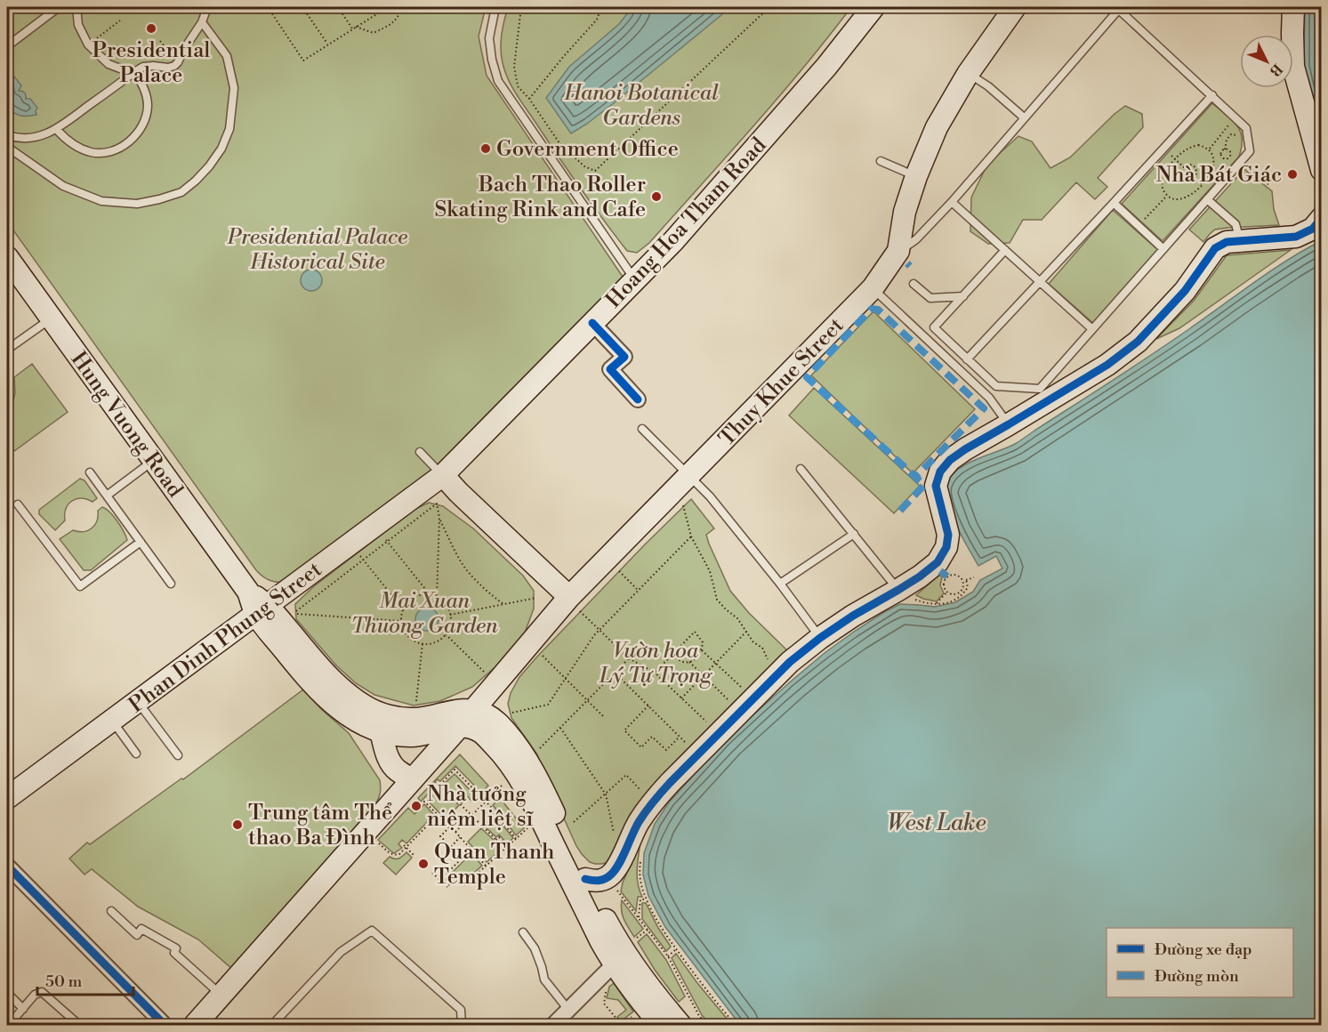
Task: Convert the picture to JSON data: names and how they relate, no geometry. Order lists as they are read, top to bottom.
{
  "streets": {
    "main road": [
      "Hoang Hoa Tham Road",
      "Thuy Khue Street",
      "Hung Vuong Road",
      "Phan Dinh Phung Street"
    ]
  },
  "crossings": [
    ["Hoang Hoa Tham Road", "Phan Dinh Phung Street"],
    ["Hung Vuong Road", "Phan Dinh Phung Street"]
  ],
  "water": ["West Lake"],
  "parks": [
    "Hanoi Botanical Gardens",
    "Presidential Palace Historical Site",
    "Mai Xuan Thuong Garden",
    "Vườn hoa Lý Tự Trọng"
  ],
  "places": [
    "Presidential Palace",
    "Government Office",
    "Nhà Bát Giác",
    "Bach Thao Roller Skating Rink and Cafe",
    "Nhà tưởng niệm liệt sĩ",
    "Trung tâm Thể thao Ba Đình",
    "Quan Thanh Temple"
  ],
  "legend": ["Đường xe đạp", "Đường mòn"],
  "scale_bar": "50 m",
  "north": "bottom right"
}
